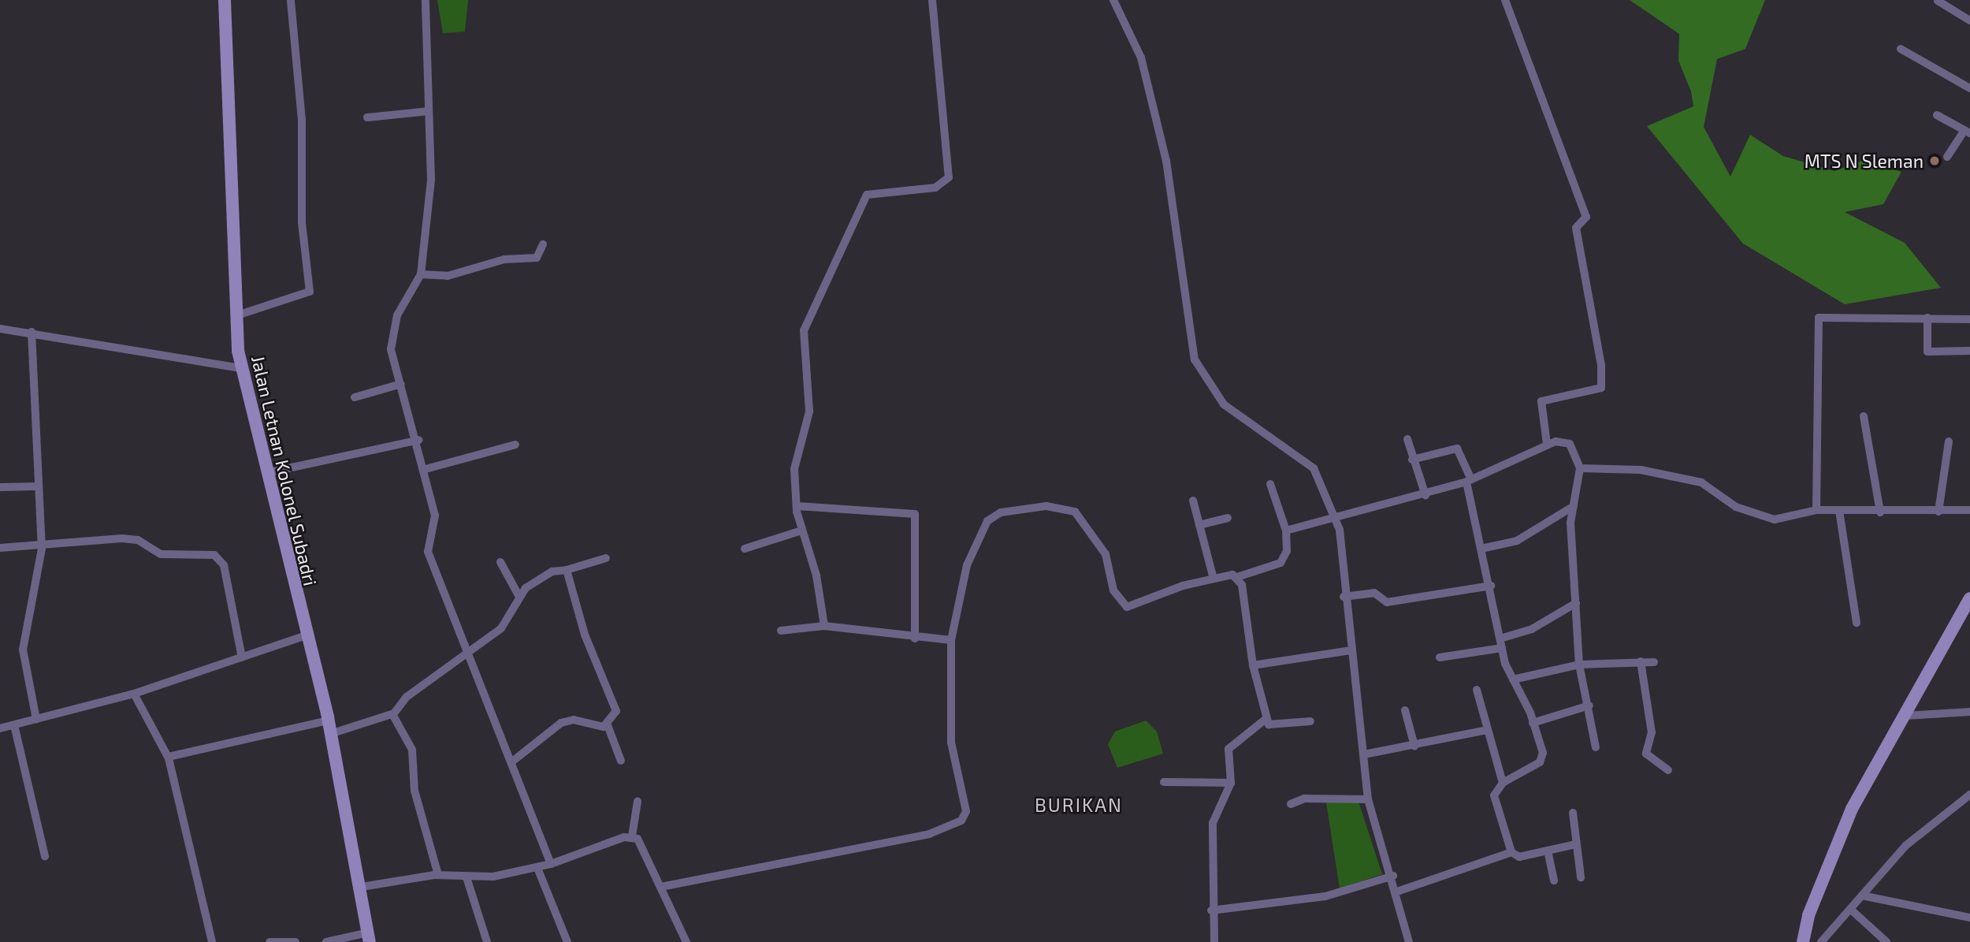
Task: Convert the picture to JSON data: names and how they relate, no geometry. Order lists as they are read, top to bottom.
{
  "streets": {
    "main road": ["Jalan Letnan Kolonel Subadri"]
  },
  "districts": ["BURIKAN"],
  "places": ["MTS N Sleman"]
}
